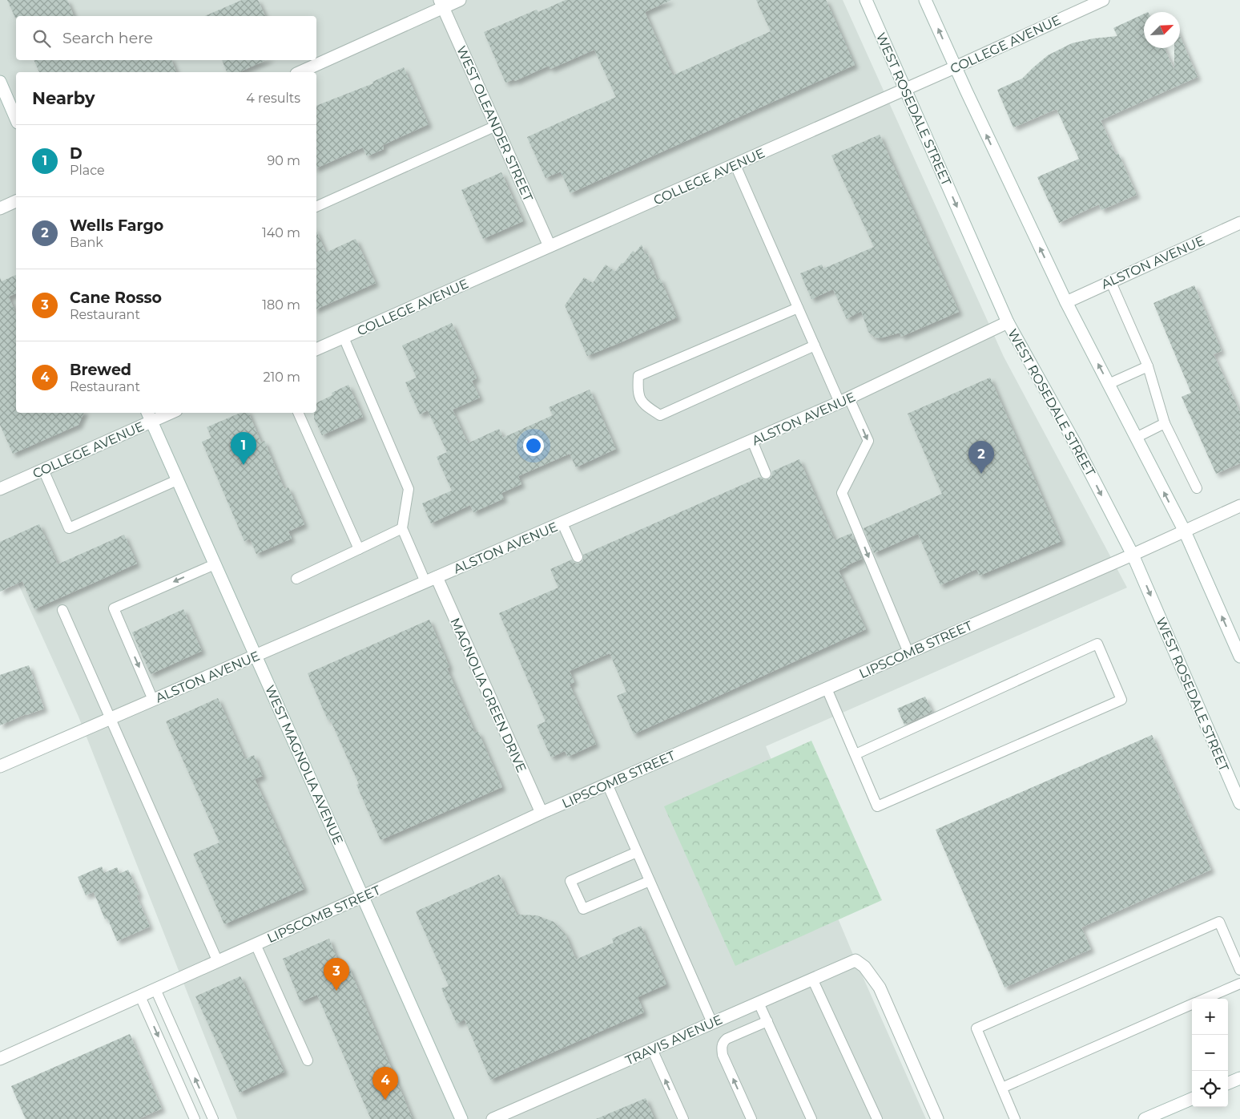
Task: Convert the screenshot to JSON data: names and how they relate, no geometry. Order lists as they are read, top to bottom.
{
  "streets": {
    "street": [
      "COLLEGE AVENUE",
      "WEST ROSEDALE STREET",
      "WEST OLEANDER STREET",
      "ALSTON AVENUE",
      "LIPSCOMB STREET",
      "MAGNOLIA GREEN DRIVE",
      "WEST MAGNOLIA AVENUE",
      "TRAVIS AVENUE"
    ]
  },
  "crossings": [
    ["COLLEGE AVENUE", "WEST ROSEDALE STREET"],
    ["COLLEGE AVENUE", "WEST OLEANDER STREET"],
    ["COLLEGE AVENUE", "WEST MAGNOLIA AVENUE"],
    ["WEST ROSEDALE STREET", "ALSTON AVENUE"],
    ["WEST ROSEDALE STREET", "LIPSCOMB STREET"],
    ["ALSTON AVENUE", "MAGNOLIA GREEN DRIVE"],
    ["ALSTON AVENUE", "WEST MAGNOLIA AVENUE"],
    ["LIPSCOMB STREET", "MAGNOLIA GREEN DRIVE"],
    ["LIPSCOMB STREET", "WEST MAGNOLIA AVENUE"]
  ],
  "north": "top right",
  "page": {
    "search": "Search here",
    "heading": ["Nearby", "4 results"],
    "list": [
      {
        "mark": "1",
        "name": "D",
        "note": "Place",
        "value": "90 m"
      },
      {
        "mark": "2",
        "name": "Wells Fargo",
        "note": "Bank",
        "value": "140 m"
      },
      {
        "mark": "3",
        "name": "Cane Rosso",
        "note": "Restaurant",
        "value": "180 m"
      },
      {
        "mark": "4",
        "name": "Brewed",
        "note": "Restaurant",
        "value": "210 m"
      }
    ],
    "pins": [
      "1",
      "2",
      "3",
      "4"
    ],
    "map_buttons": ["+", "−"]
  }
}
